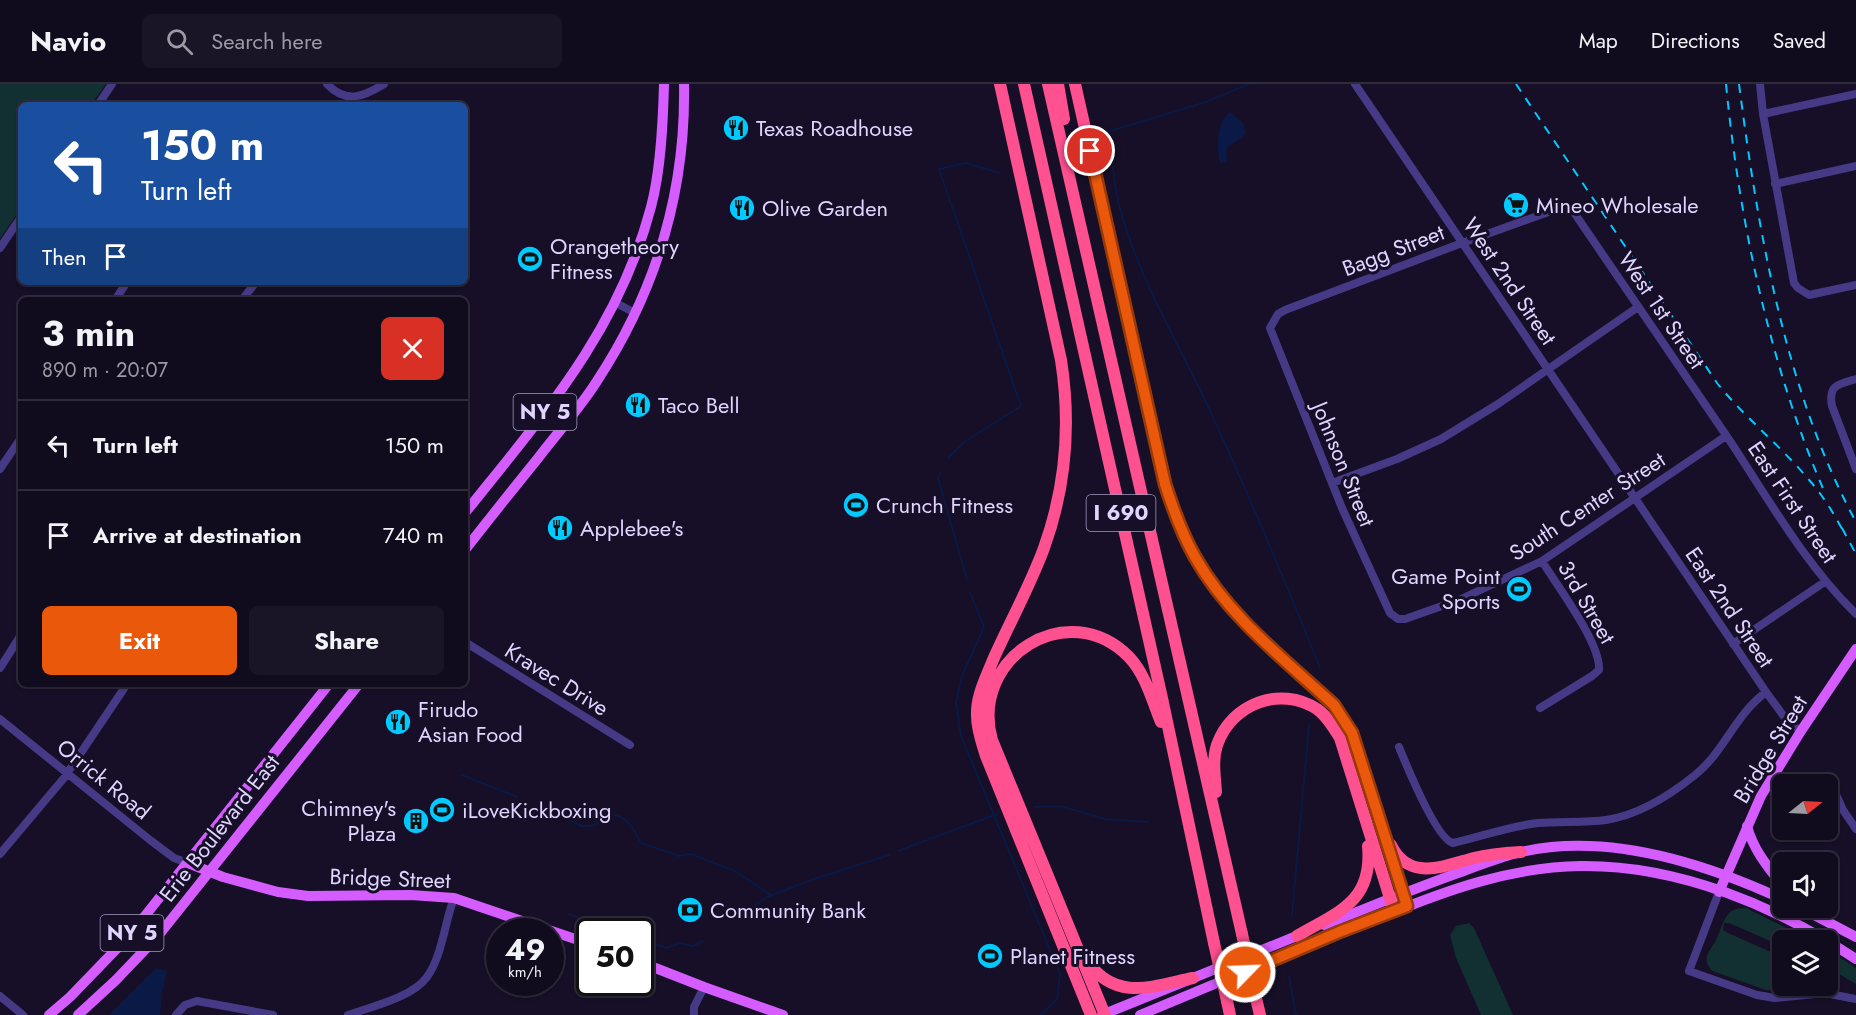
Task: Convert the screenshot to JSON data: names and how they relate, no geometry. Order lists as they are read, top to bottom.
{
  "streets": {
    "highway": ["I 690"],
    "main road": ["NY 5", "Bridge Street", "Erie Boulevard East"],
    "street": [
      "Bagg Street",
      "West 2nd Street",
      "West 1st Street",
      "Johnson Street",
      "East First Street",
      "South Center Street",
      "3rd Street",
      "East 2nd Street",
      "Kravec Drive",
      "Orrick Road"
    ]
  },
  "crossings": [
    ["Bagg Street", "West 2nd Street"],
    ["Bagg Street", "West 1st Street"],
    ["Bagg Street", "Johnson Street"],
    ["West 2nd Street", "South Center Street"],
    ["West 2nd Street", "East 2nd Street"],
    ["West 1st Street", "East First Street"],
    ["West 1st Street", "South Center Street"],
    ["Johnson Street", "South Center Street"],
    ["East First Street", "South Center Street"],
    ["South Center Street", "3rd Street"],
    ["South Center Street", "East 2nd Street"],
    ["East 2nd Street", "Bridge Street"],
    ["Bridge Street", "Orrick Road"],
    ["Bridge Street", "Erie Boulevard East"],
    ["Orrick Road", "Erie Boulevard East"]
  ],
  "places": {
    "restaurant": [
      "Texas Roadhouse",
      "Olive Garden",
      "Taco Bell",
      "Applebee's",
      "Firudo Asian Food"
    ],
    "supermarket": ["Mineo Wholesale"],
    "sports": [
      "Orangetheory Fitness",
      "Crunch Fitness",
      "Game Point Sports",
      "iLoveKickboxing",
      "Planet Fitness"
    ],
    "building": ["Chimney's Plaza"],
    "bank": ["Community Bank"]
  },
  "north": "right",
  "page": {
    "header": "Navio",
    "search": "Search here",
    "nav": ["Map", "Directions", "Saved"],
    "turn": ["150 m", "Turn left"],
    "then": "Then",
    "heading": ["3 min", "890 m · 20:07"],
    "list": [
      {
        "name": "Turn left",
        "value": "150 m"
      },
      {
        "name": "Arrive at destination",
        "value": "740 m"
      }
    ],
    "buttons": ["Exit", "Share"],
    "speed": "49 km/h",
    "limit": "50"
  }
}
